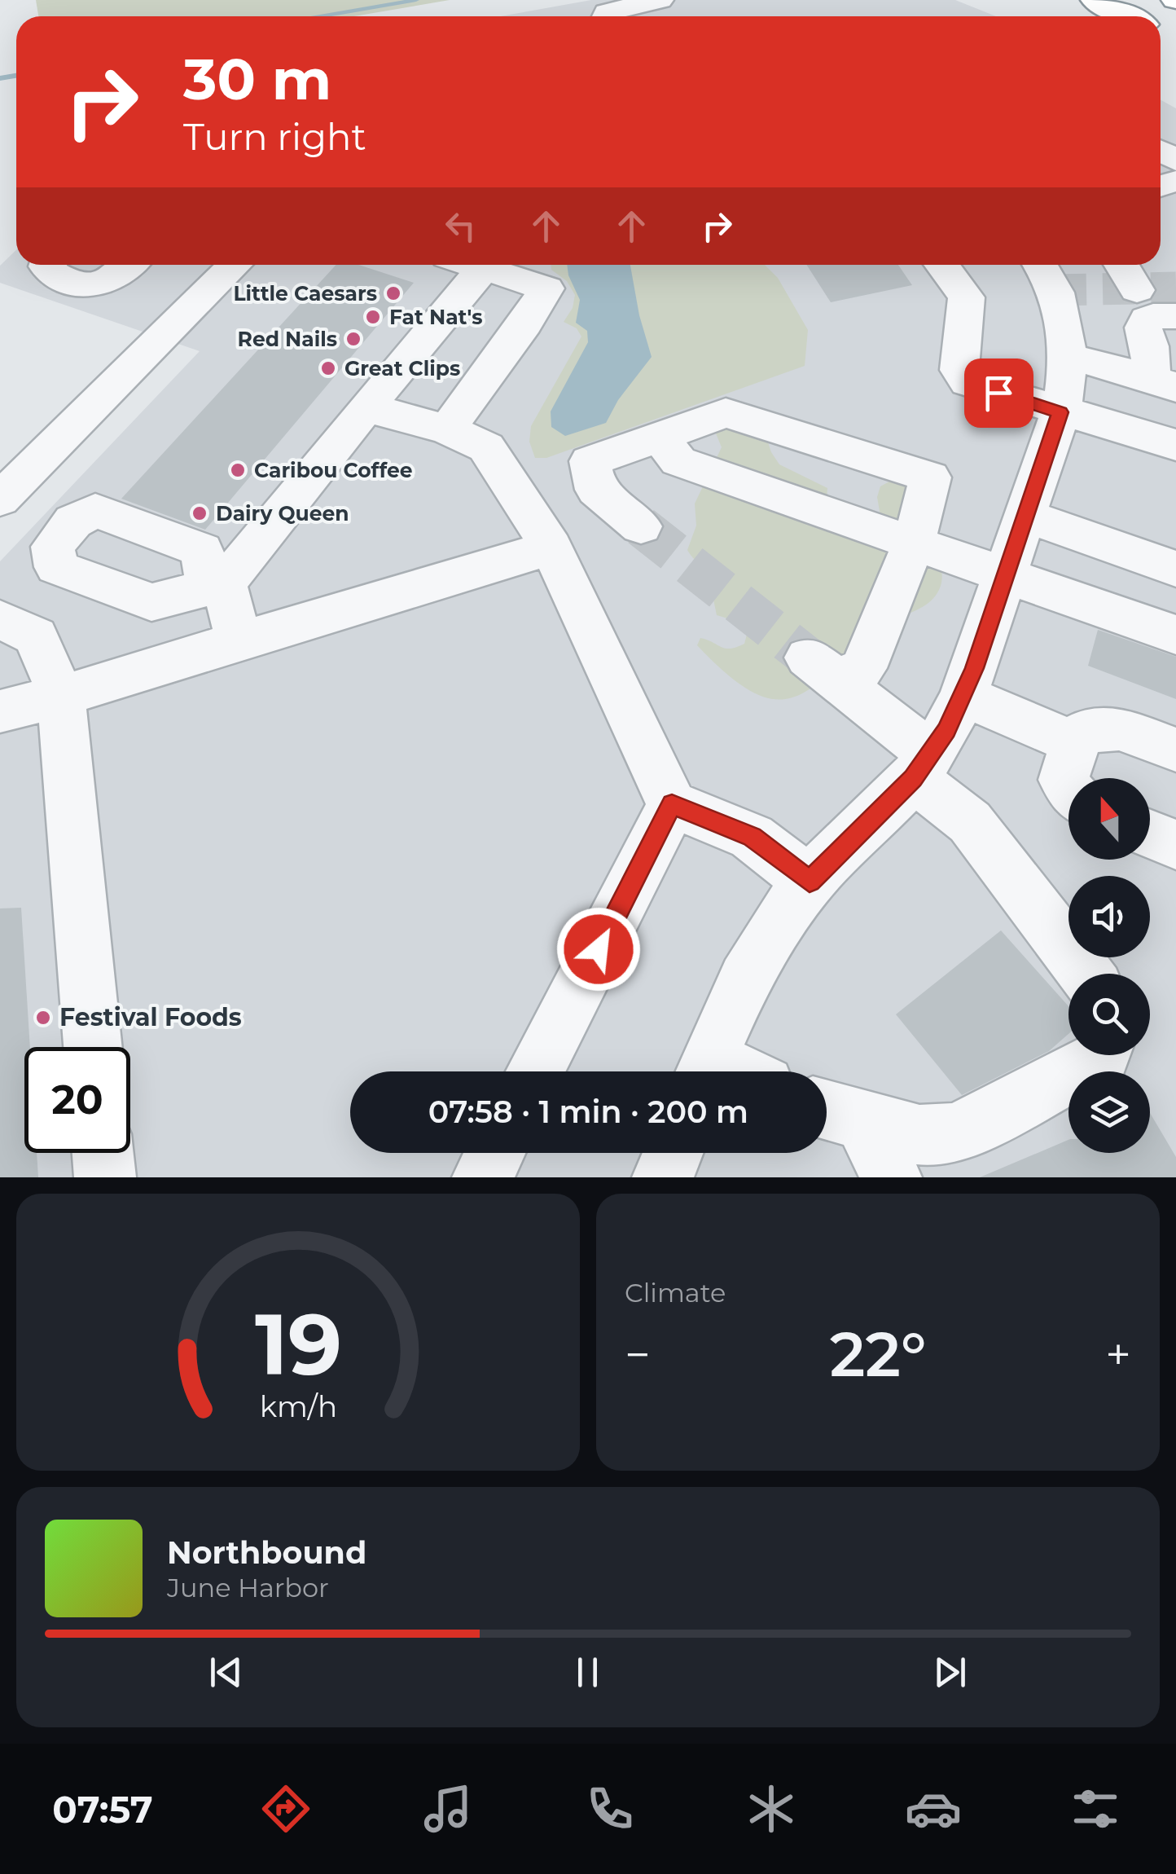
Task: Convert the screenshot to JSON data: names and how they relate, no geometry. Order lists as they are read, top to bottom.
{
  "places": [
    "Little Caesars",
    "Fat Nat's",
    "Red Nails",
    "Great Clips",
    "Caribou Coffee",
    "Dairy Queen",
    "Festival Foods"
  ],
  "north": "top",
  "page": {
    "turn": ["30 m", "Turn right"],
    "limit": "20",
    "trip": "07:58 · 1 min · 200 m",
    "tile": "Climate",
    "heat": ["−", "22°", "+"],
    "song": ["Northbound", "June Harbor"],
    "tabs": "07:57",
    "gauge": ["19", "km/h"]
  }
}
